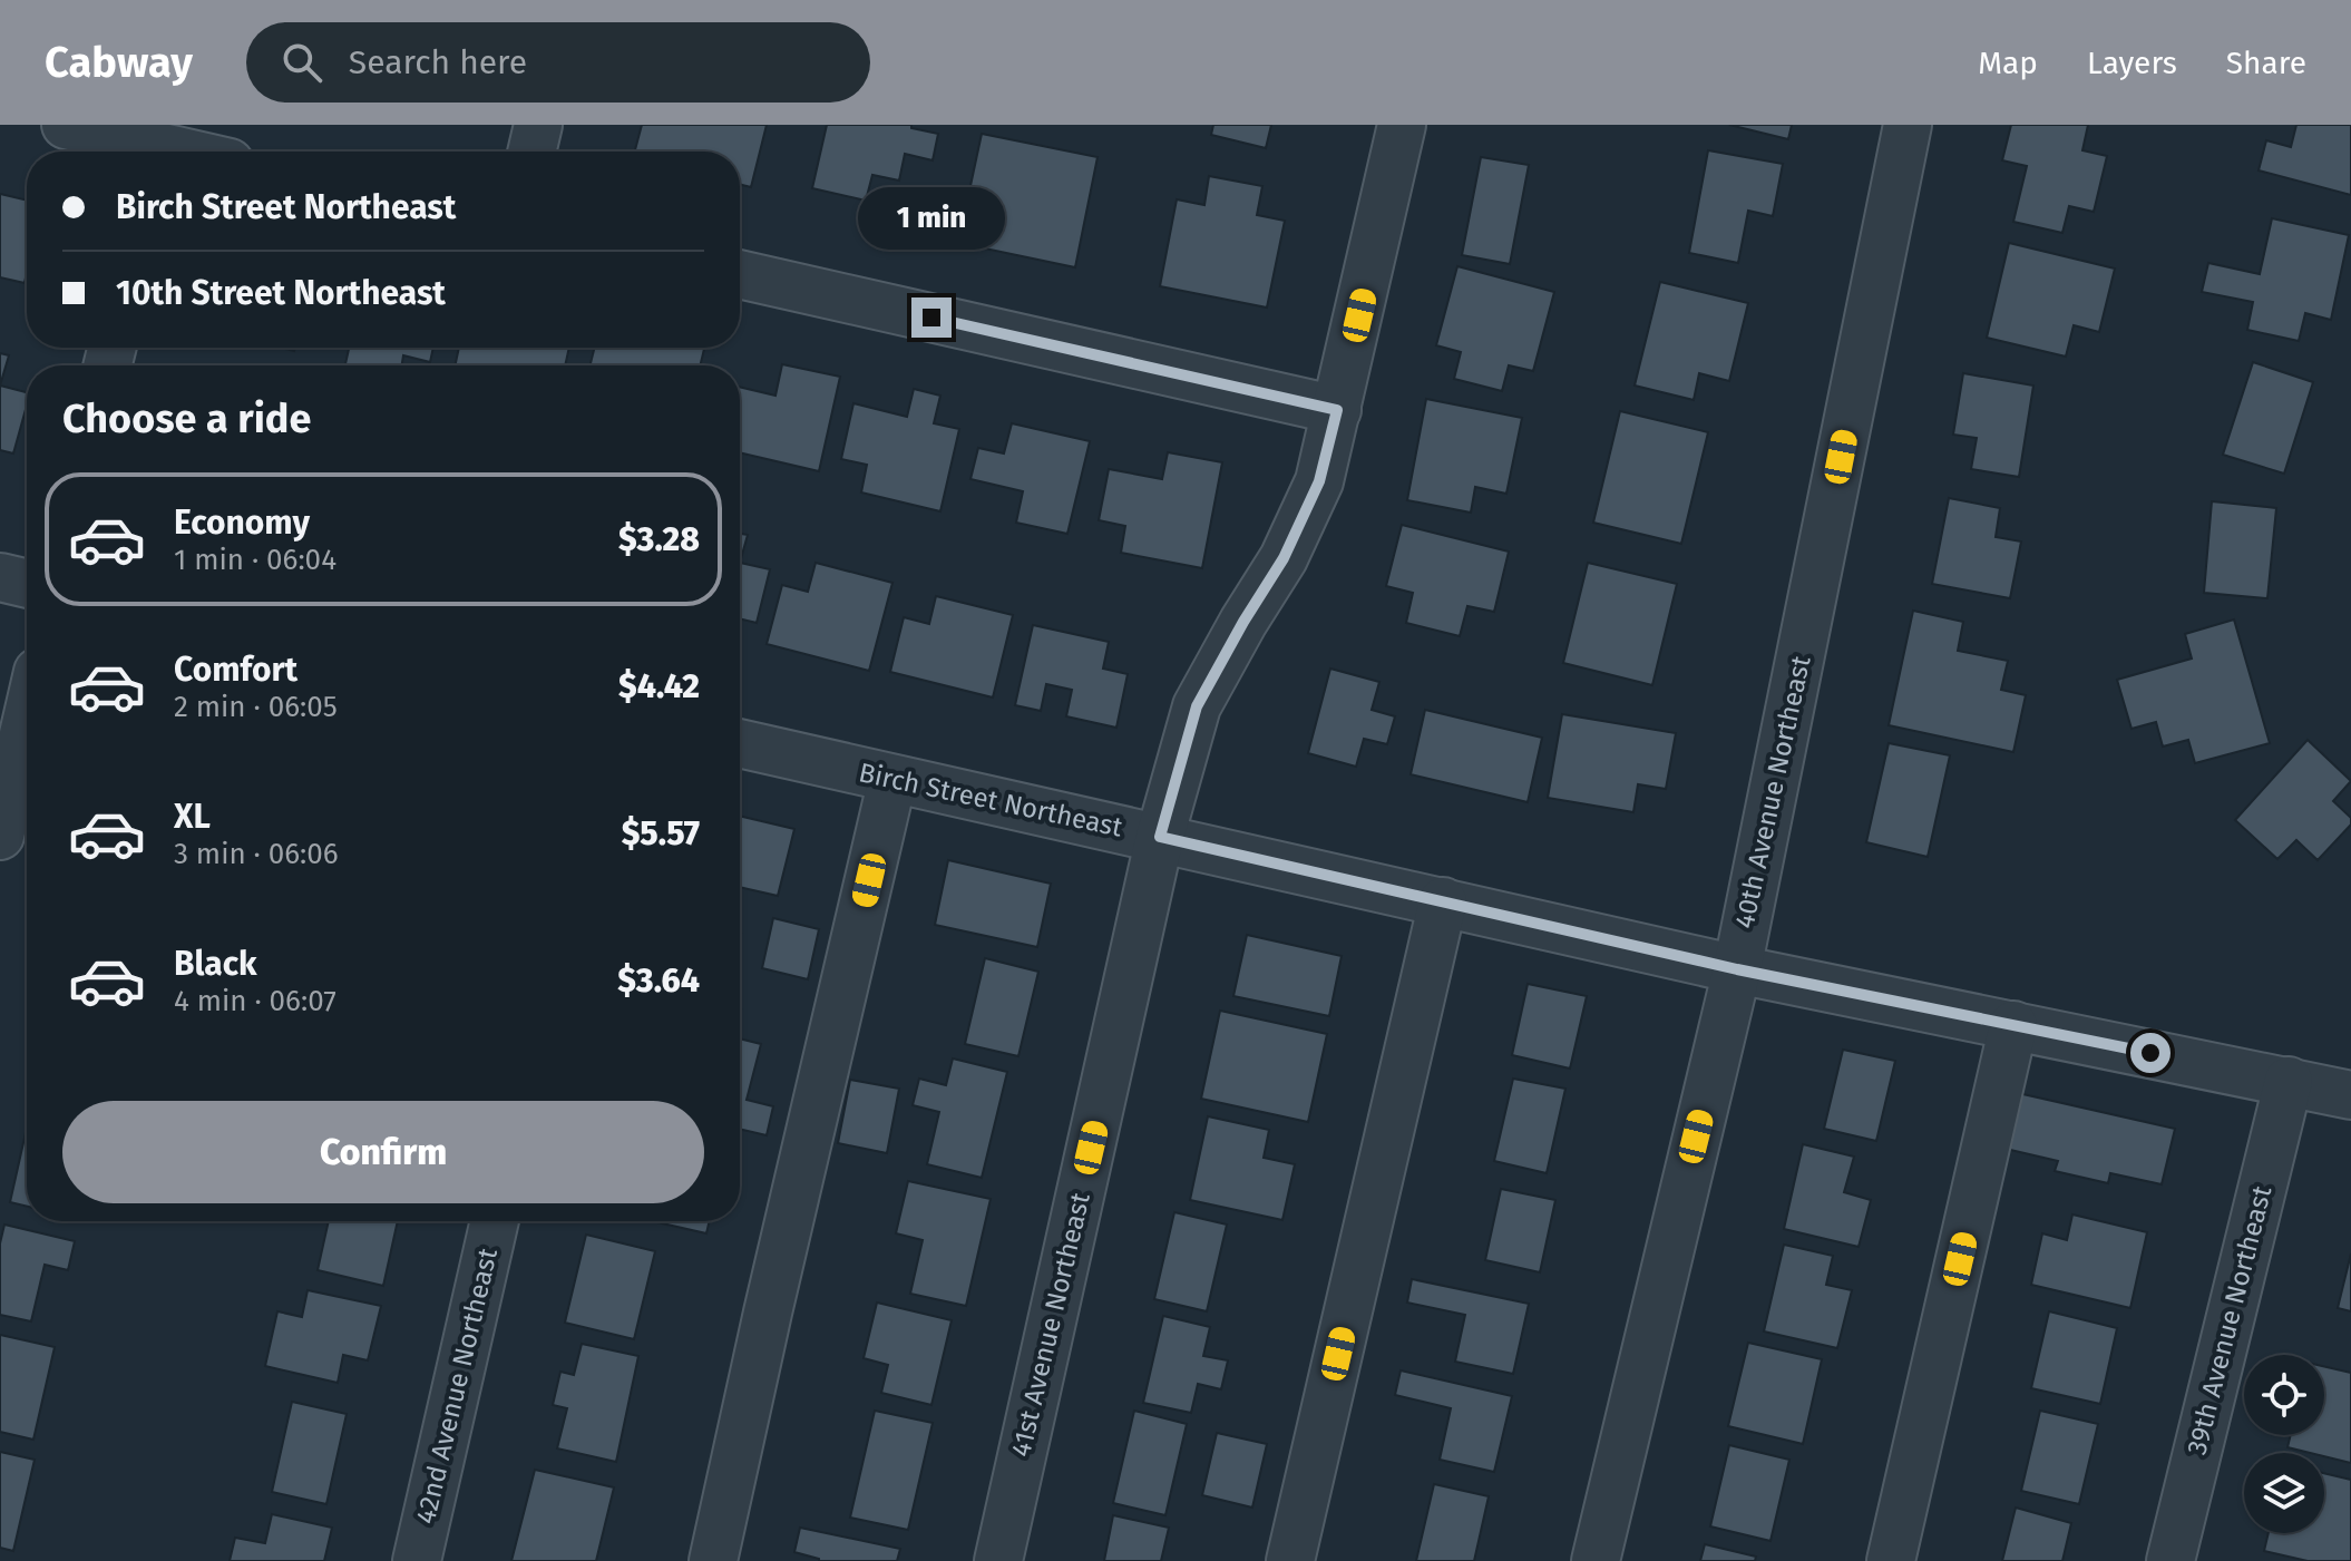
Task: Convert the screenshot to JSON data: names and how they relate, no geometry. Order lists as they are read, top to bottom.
{
  "streets": {
    "street": [
      "40th Avenue Northeast",
      "Birch Street Northeast",
      "39th Avenue Northeast",
      "41st Avenue Northeast",
      "42nd Avenue Northeast"
    ]
  },
  "crossings": [
    ["40th Avenue Northeast", "Birch Street Northeast"],
    ["Birch Street Northeast", "39th Avenue Northeast"],
    ["Birch Street Northeast", "41st Avenue Northeast"]
  ],
  "page": {
    "header": "Cabway",
    "search": "Search here",
    "nav": ["Map", "Layers", "Share"],
    "banner": ["Birch Street Northeast", "10th Street Northeast"],
    "bubble": "1 min",
    "heading": "Choose a ride",
    "list": [
      {
        "name": "Economy",
        "note": "1 min · 06:04",
        "value": "$3.28"
      },
      {
        "name": "Comfort",
        "note": "2 min · 06:05",
        "value": "$4.42"
      },
      {
        "name": "XL",
        "note": "3 min · 06:06",
        "value": "$5.57"
      },
      {
        "name": "Black",
        "note": "4 min · 06:07",
        "value": "$3.64"
      }
    ],
    "buttons": "Confirm"
  }
}
